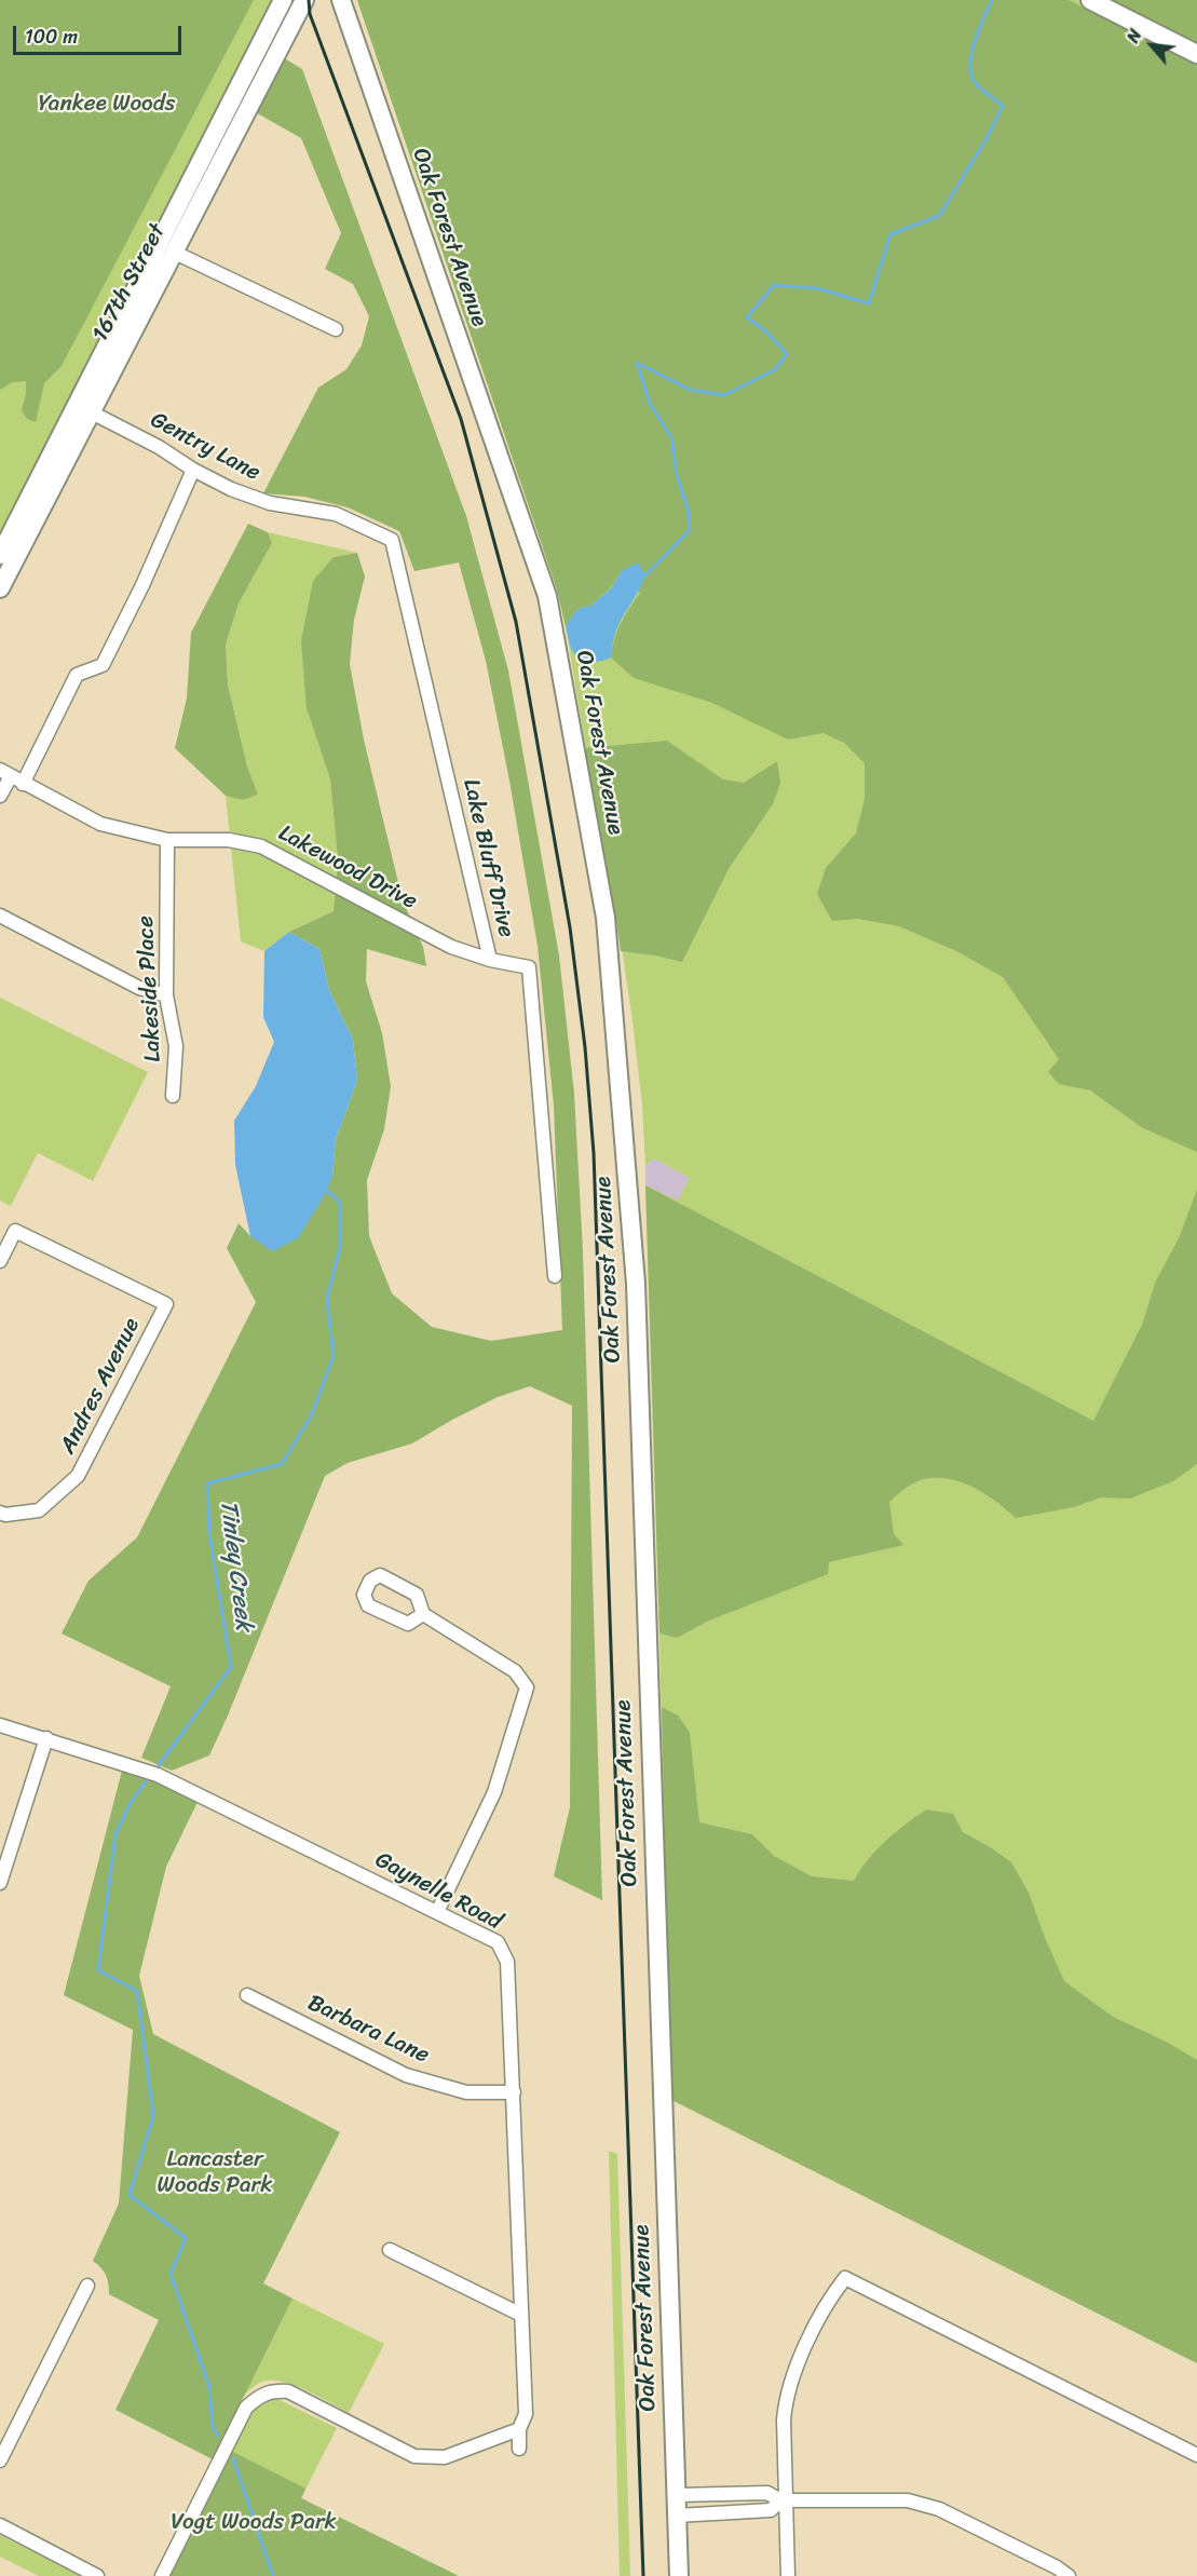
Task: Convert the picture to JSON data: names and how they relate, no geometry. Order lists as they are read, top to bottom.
{
  "streets": {
    "street": [
      "Oak Forest Avenue",
      "167th Street",
      "Gentry Lane",
      "Lake Bluff Drive",
      "Lakewood Drive",
      "Lakeside Place",
      "Andres Avenue",
      "Gaynelle Road",
      "Barbara Lane"
    ]
  },
  "crossings": [
    ["167th Street", "Gentry Lane"],
    ["Gentry Lane", "Lake Bluff Drive"],
    ["Lake Bluff Drive", "Lakewood Drive"],
    ["Lakewood Drive", "Lakeside Place"],
    ["Gaynelle Road", "Barbara Lane"]
  ],
  "water": ["Tinley Creek"],
  "parks": ["Yankee Woods", "Lancaster Woods Park", "Vogt Woods Park"],
  "scale_bar": "100 m",
  "north": "top left"
}
